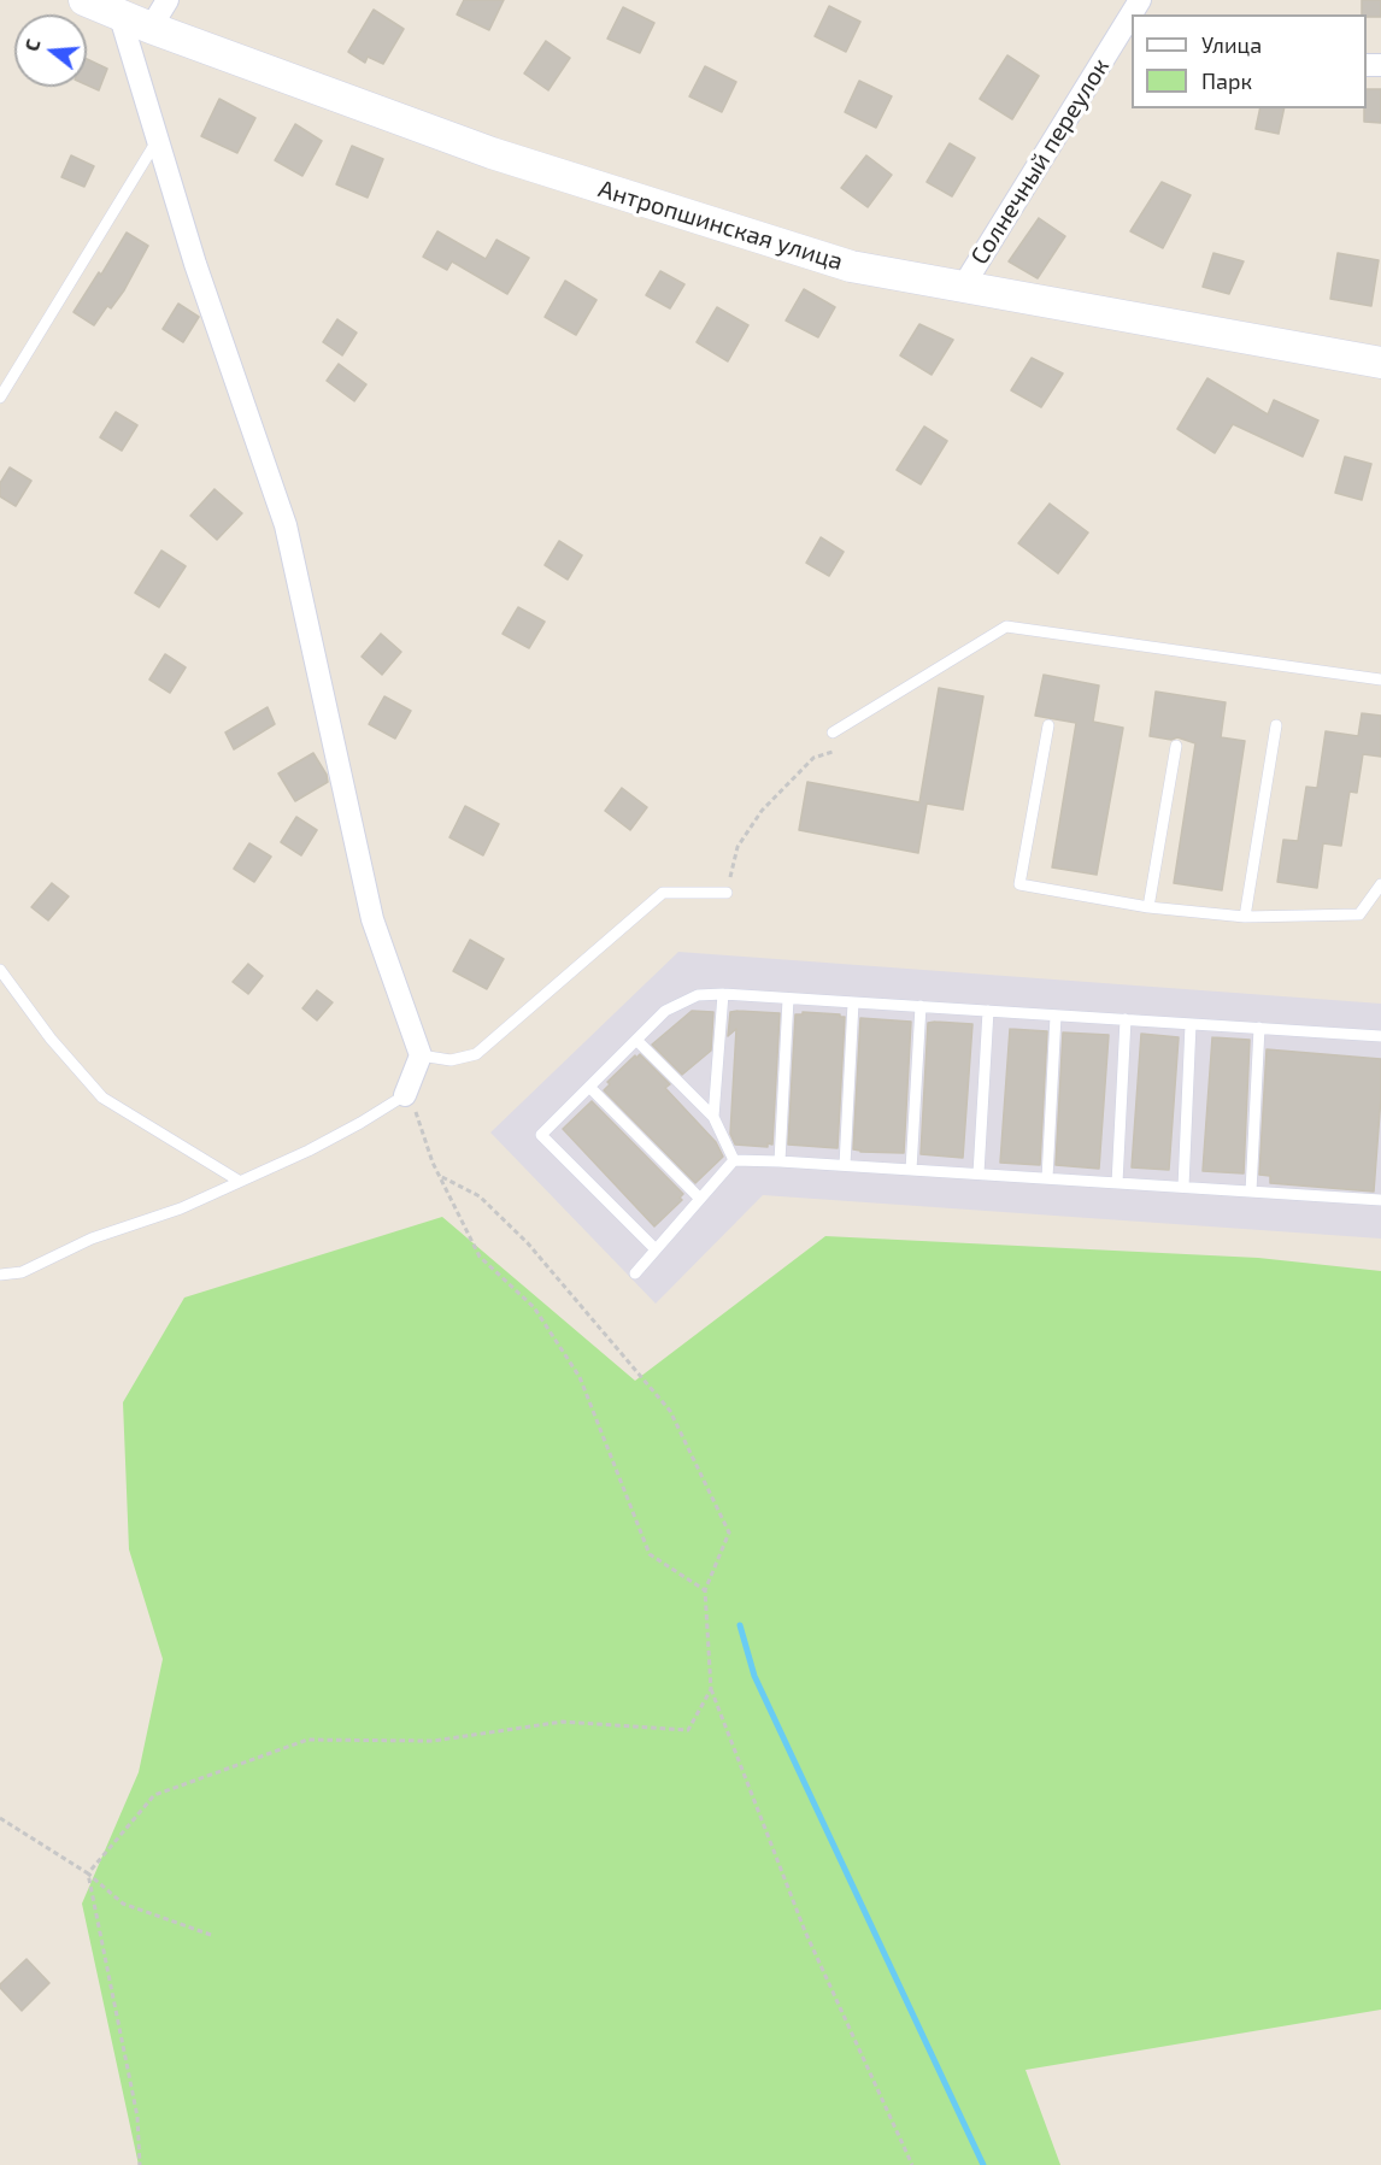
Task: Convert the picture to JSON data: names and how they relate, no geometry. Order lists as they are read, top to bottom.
{
  "streets": {
    "street": ["Солнечный переулок", "Антропшинская улица"]
  },
  "crossings": [
    ["Солнечный переулок", "Антропшинская улица"]
  ],
  "legend": ["Улица", "Парк"],
  "north": "left"
}
